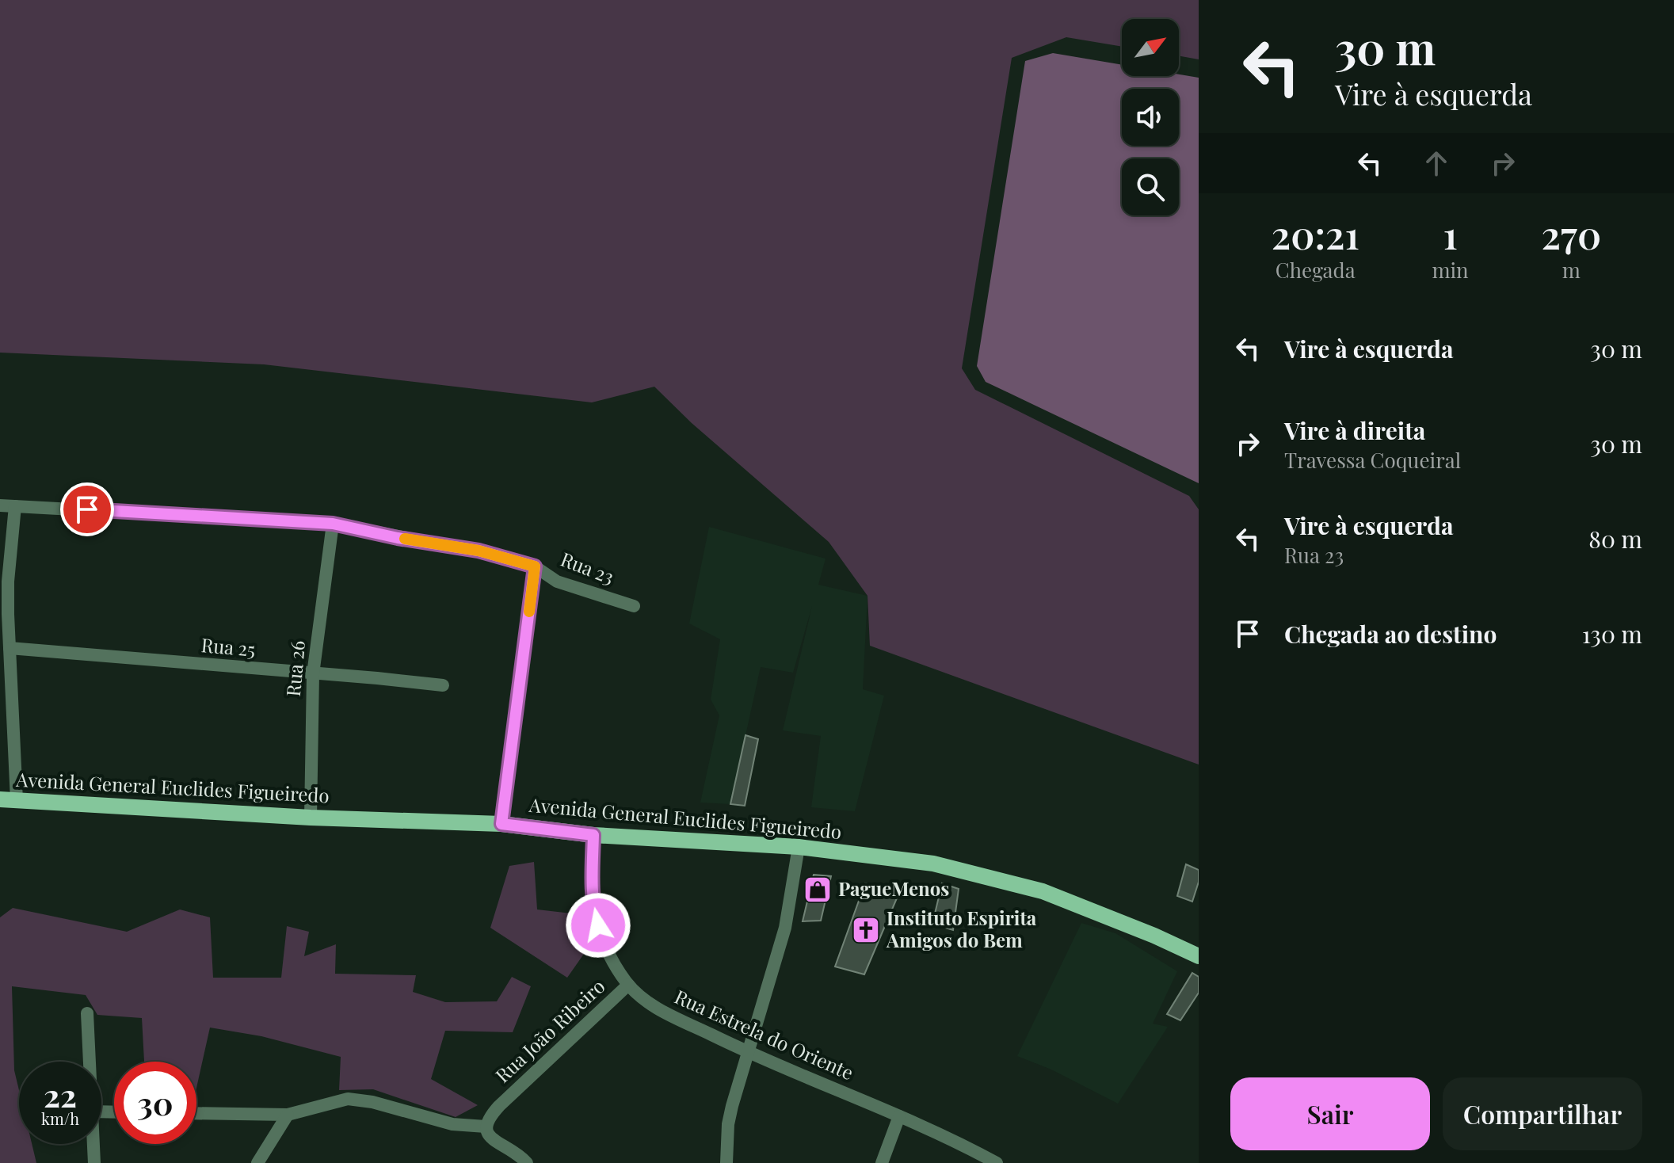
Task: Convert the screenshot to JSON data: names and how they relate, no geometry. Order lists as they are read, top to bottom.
{
  "streets": {
    "main road": ["Avenida General Euclides Figueiredo"],
    "street": [
      "Rua 23",
      "Rua 25",
      "Rua 26",
      "Rua João Ribeiro",
      "Rua Estrela do Oriente"
    ]
  },
  "crossings": [
    ["Rua 23", "Rua 26"],
    ["Rua 25", "Rua 26"],
    ["Rua 26", "Avenida General Euclides Figueiredo"],
    ["Avenida General Euclides Figueiredo", "Rua Estrela do Oriente"],
    ["Rua João Ribeiro", "Rua Estrela do Oriente"]
  ],
  "places": {
    "shop": ["PagueMenos"],
    "church": ["Instituto Espirita Amigos do Bem"]
  },
  "north": "top right",
  "page": {
    "turn": ["30 m", "Vire à esquerda"],
    "eta": [
      "20:21",
      "Chegada",
      "1",
      "min",
      "270",
      "m"
    ],
    "list": [
      {
        "name": "Vire à esquerda",
        "value": "30 m"
      },
      {
        "name": "Vire à direita",
        "note": "Travessa Coqueiral",
        "value": "30 m"
      },
      {
        "name": "Vire à esquerda",
        "note": "Rua 23",
        "value": "80 m"
      },
      {
        "name": "Chegada ao destino",
        "value": "130 m"
      }
    ],
    "speed": "22 km/h",
    "limit": "30",
    "buttons": ["Sair", "Compartilhar"]
  }
}
